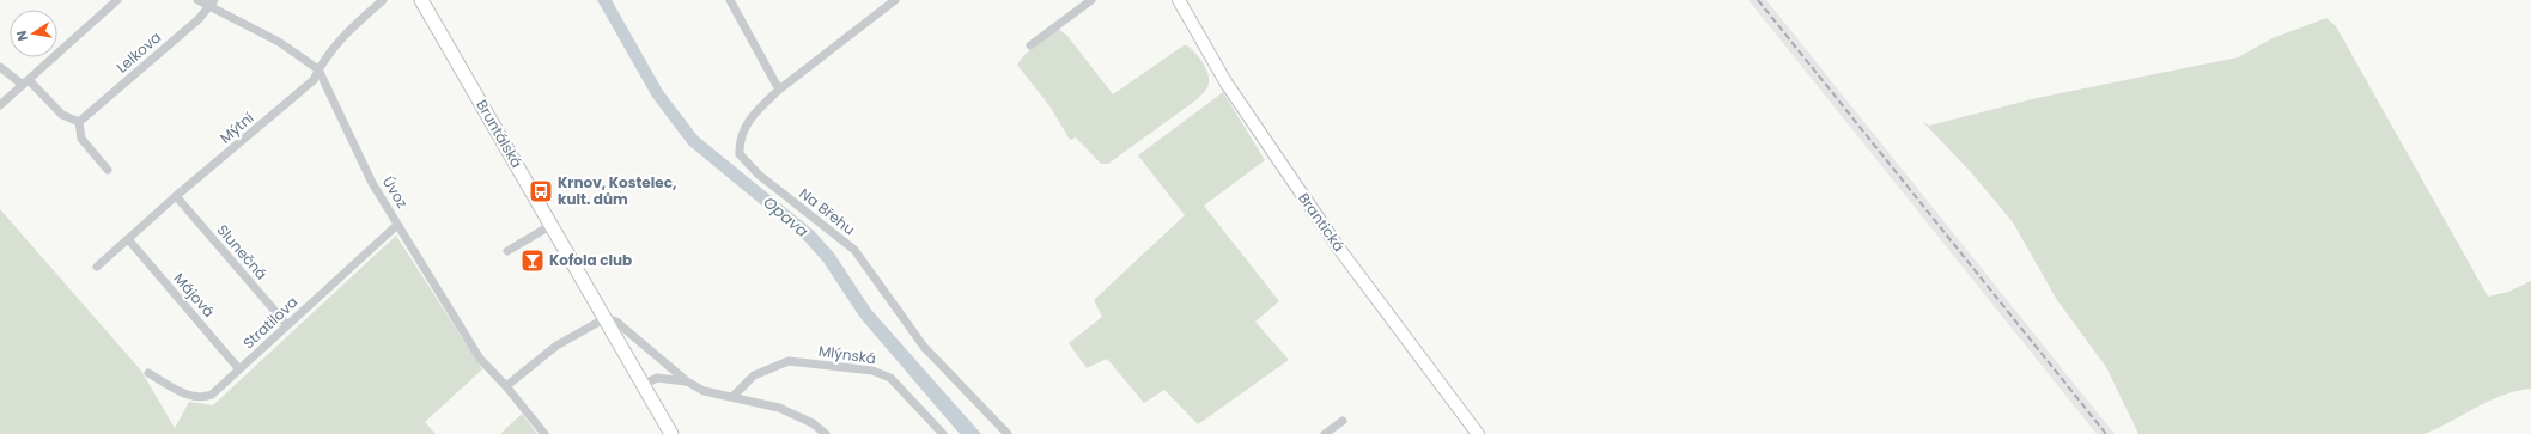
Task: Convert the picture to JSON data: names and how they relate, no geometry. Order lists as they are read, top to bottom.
{
  "streets": {
    "main road": ["Bruntálská"],
    "street": [
      "Lelkova",
      "Mýtní",
      "Úvoz",
      "Na Břehu",
      "Brantická",
      "Slunečná",
      "Májová",
      "Stratilova",
      "Mlýnská"
    ]
  },
  "crossings": [
    ["Lelkova", "Úvoz"],
    ["Mýtní", "Úvoz"],
    ["Mýtní", "Slunečná"],
    ["Mýtní", "Májová"],
    ["Úvoz", "Stratilova"],
    ["Slunečná", "Stratilova"],
    ["Májová", "Stratilova"]
  ],
  "water": ["Opava"],
  "places": {
    "bus stop": ["Krnov, Kostelec, kult. dům"],
    "bar": ["Kofola club"]
  },
  "north": "left"
}
